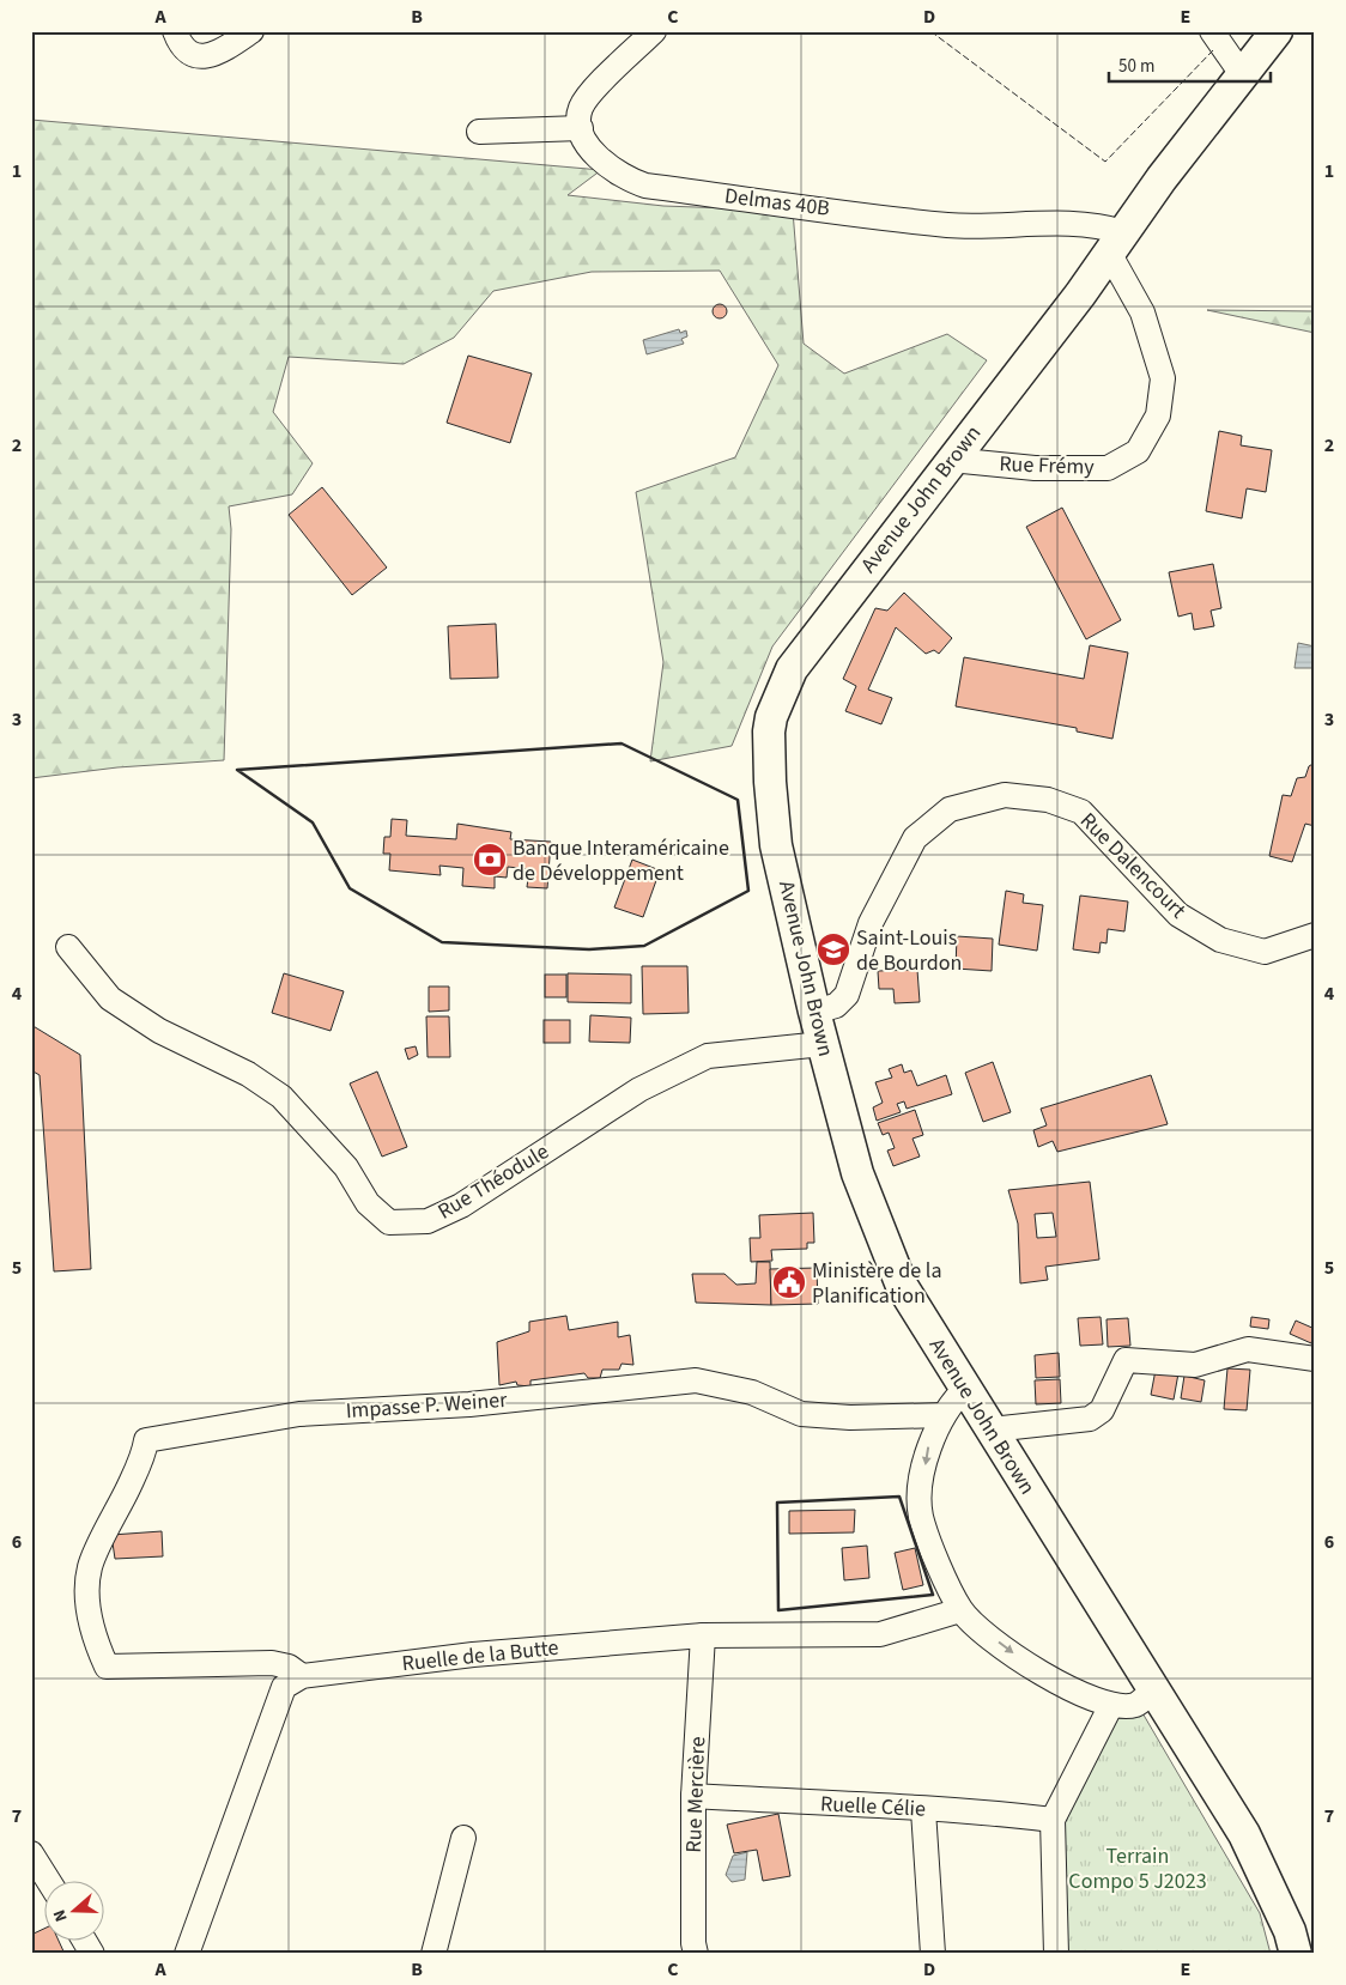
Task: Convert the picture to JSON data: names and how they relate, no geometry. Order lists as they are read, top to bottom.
{
  "streets": {
    "main road": ["Avenue John Brown"],
    "street": [
      "Delmas 40B",
      "Rue Frémy",
      "Rue Dalencourt",
      "Rue Théodule",
      "Impasse P. Weiner",
      "Ruelle de la Butte",
      "Rue Mercière",
      "Ruelle Célie"
    ]
  },
  "crossings": [
    ["Delmas 40B", "Rue Frémy"],
    ["Delmas 40B", "Avenue John Brown"],
    ["Rue Frémy", "Avenue John Brown"],
    ["Avenue John Brown", "Rue Dalencourt"],
    ["Avenue John Brown", "Rue Théodule"],
    ["Impasse P. Weiner", "Ruelle de la Butte"],
    ["Ruelle de la Butte", "Rue Mercière"],
    ["Rue Mercière", "Ruelle Célie"]
  ],
  "parks": ["Terrain Compo 5 J2023"],
  "places": {
    "bank": ["Banque Interaméricaine de Développement"],
    "school or university": ["Saint-Louis de Bourdon"],
    "public building": ["Ministère de la Planification"]
  },
  "scale_bar": "50 m",
  "north": "left",
  "grid": {
    "columns": [
      "A",
      "B",
      "C",
      "D",
      "E"
    ],
    "rows": [
      "1",
      "2",
      "3",
      "4",
      "5",
      "6",
      "7"
    ]
  }
}
